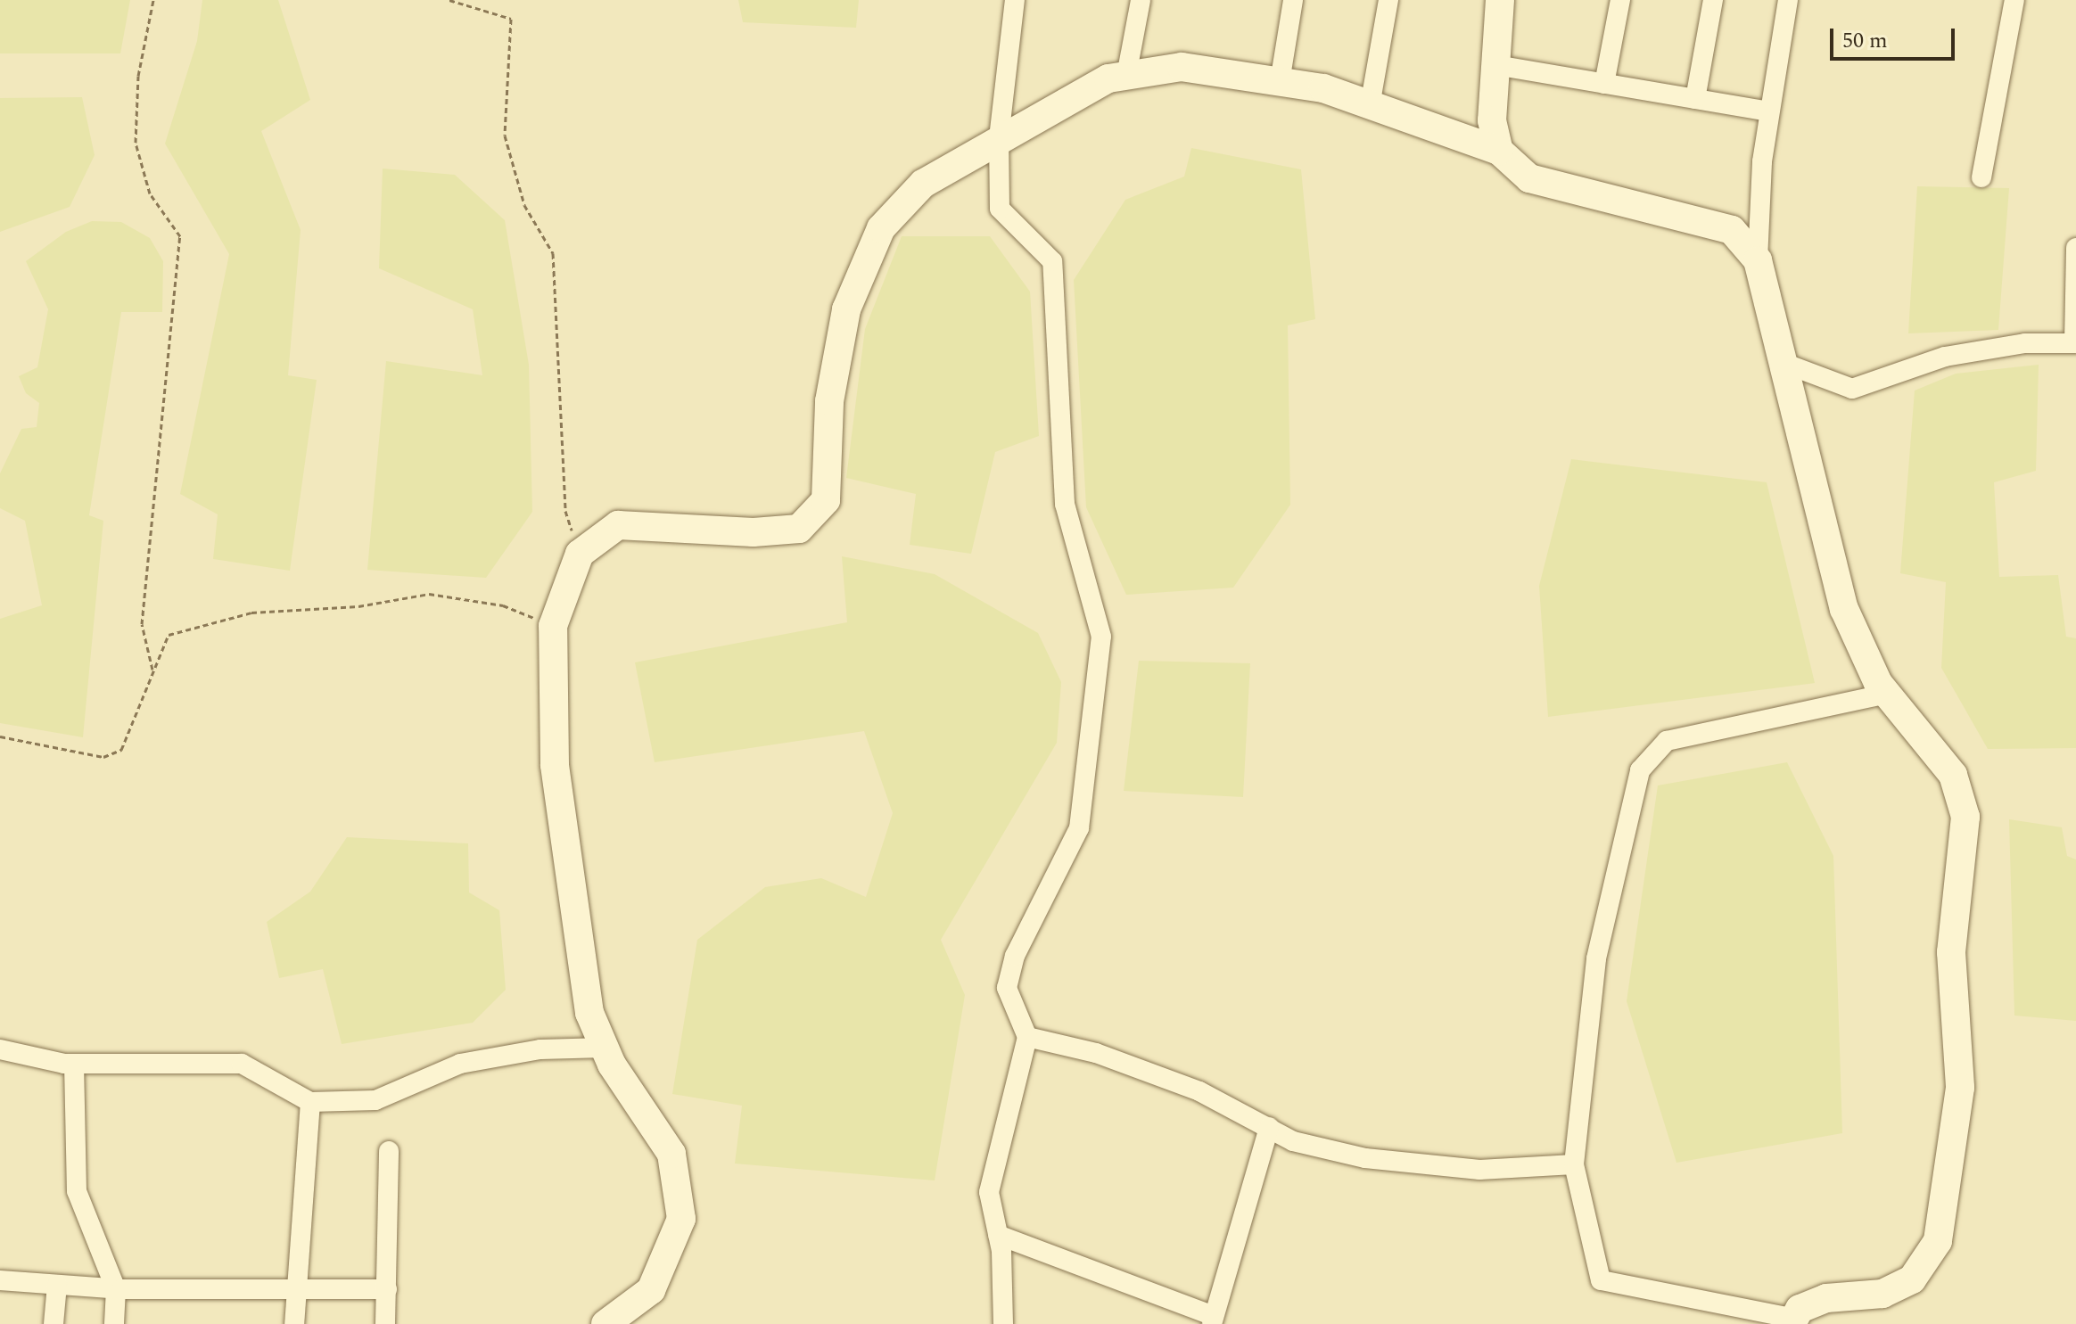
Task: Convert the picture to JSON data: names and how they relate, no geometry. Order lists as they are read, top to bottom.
{
  "scale_bar": "50 m"
}
